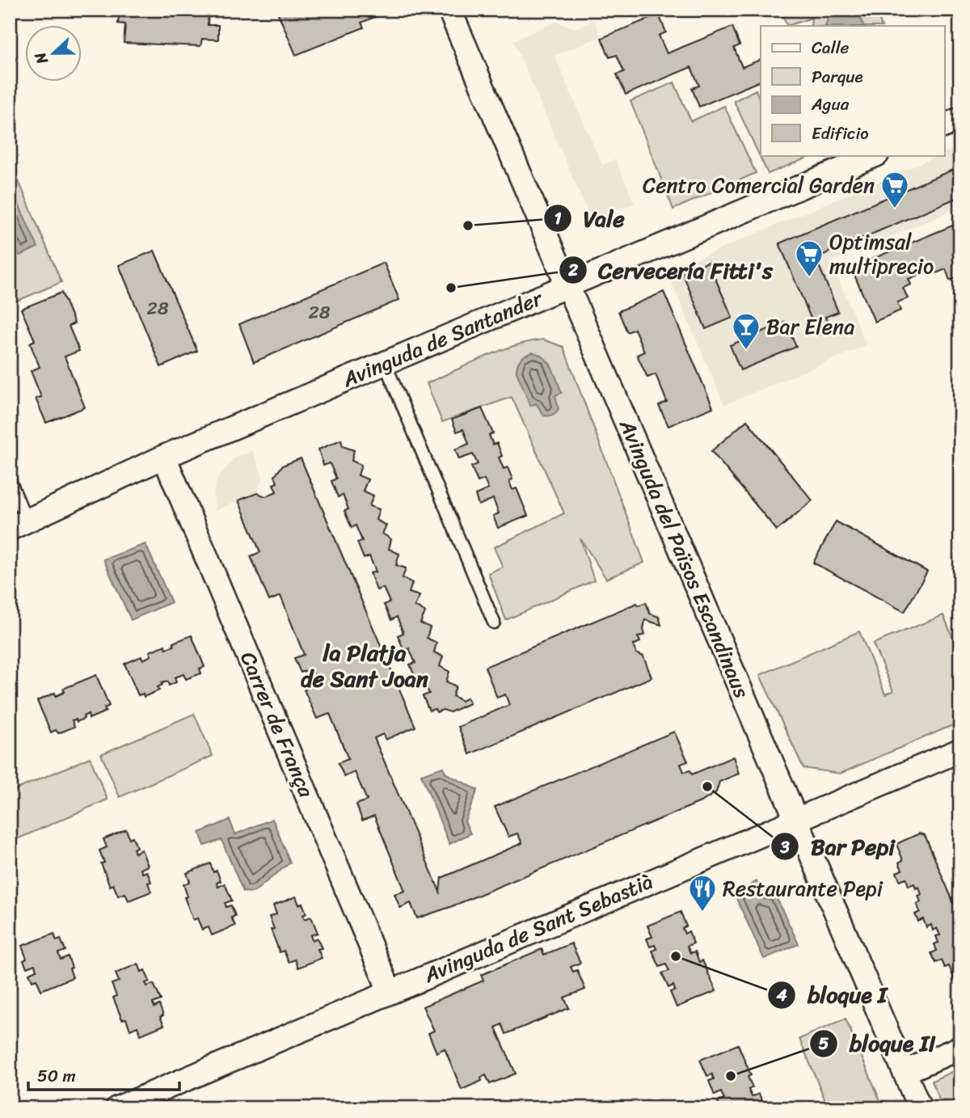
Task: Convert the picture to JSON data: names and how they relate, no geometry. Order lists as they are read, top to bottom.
{
  "streets": {
    "street": [
      "Avinguda de Santander",
      "Avinguda del Països Escandinaus",
      "Carrer de França",
      "Avinguda de Sant Sebastià"
    ]
  },
  "crossings": [
    ["Avinguda de Santander", "Avinguda del Països Escandinaus"],
    ["Avinguda de Santander", "Carrer de França"],
    ["Avinguda del Països Escandinaus", "Avinguda de Sant Sebastià"],
    ["Carrer de França", "Avinguda de Sant Sebastià"]
  ],
  "districts": ["la Platja de Sant Joan"],
  "places": {
    "supermarket": ["Centro Comercial Garden", "Optimsal multiprecio"],
    "other": [
      "Vale",
      "Cervecería Fitti's",
      "Bar Pepi",
      "bloque I",
      "bloque II"
    ],
    "bar": ["Bar Elena"],
    "restaurant": ["Restaurante Pepi"]
  },
  "house_numbers": ["28", "28"],
  "legend": [
    "Calle",
    "Parque",
    "Agua",
    "Edificio"
  ],
  "scale_bar": "50 m",
  "north": "left"
}
